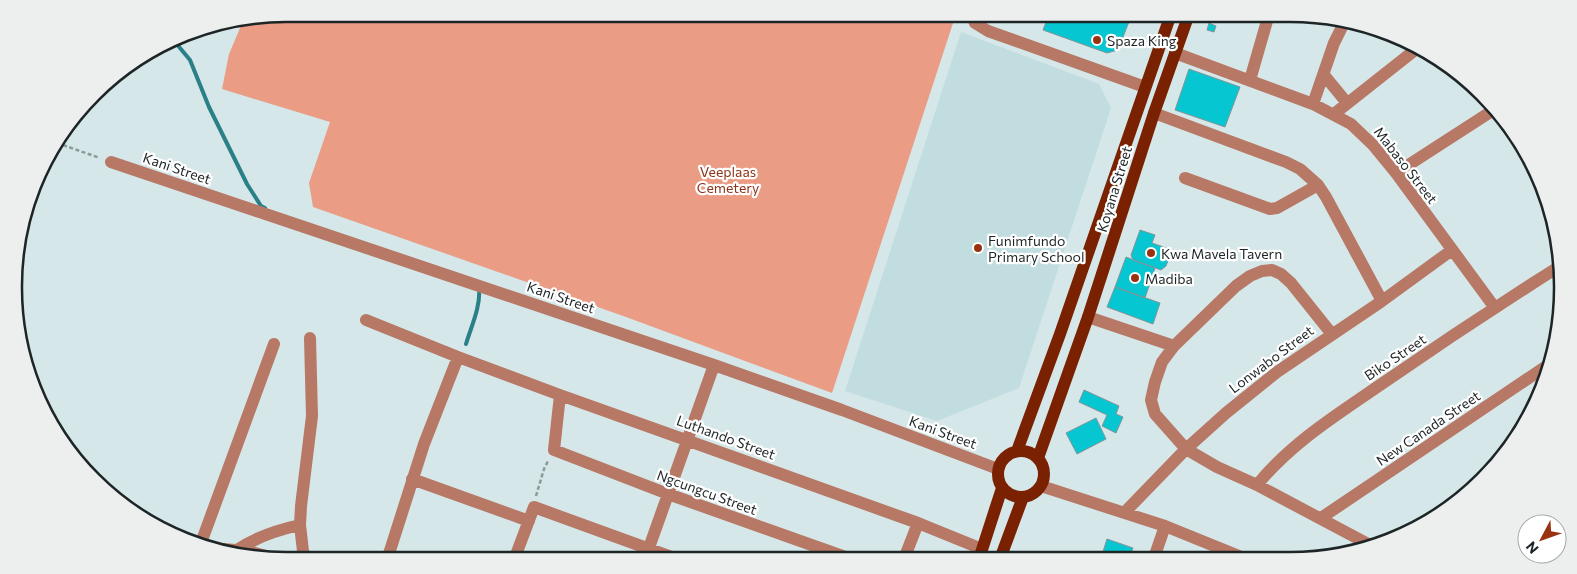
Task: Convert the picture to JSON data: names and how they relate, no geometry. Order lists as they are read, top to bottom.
{
  "streets": {
    "main road": ["Koyana Street"],
    "street": [
      "Mabaso Street",
      "Kani Street",
      "Biko Street",
      "Lonwabo Street",
      "New Canada Street",
      "Luthando Street",
      "Ngcungcu Street"
    ]
  },
  "crossings": [
    ["Mabaso Street", "Koyana Street"],
    ["Mabaso Street", "Biko Street"],
    ["Mabaso Street", "Lonwabo Street"],
    ["Kani Street", "Koyana Street"]
  ],
  "parks": ["Veeplaas Cemetery"],
  "places": [
    "Spaza King",
    "Funimfundo Primary School",
    "Kwa Mavela Tavern",
    "Madiba"
  ],
  "north": "bottom left"
}
